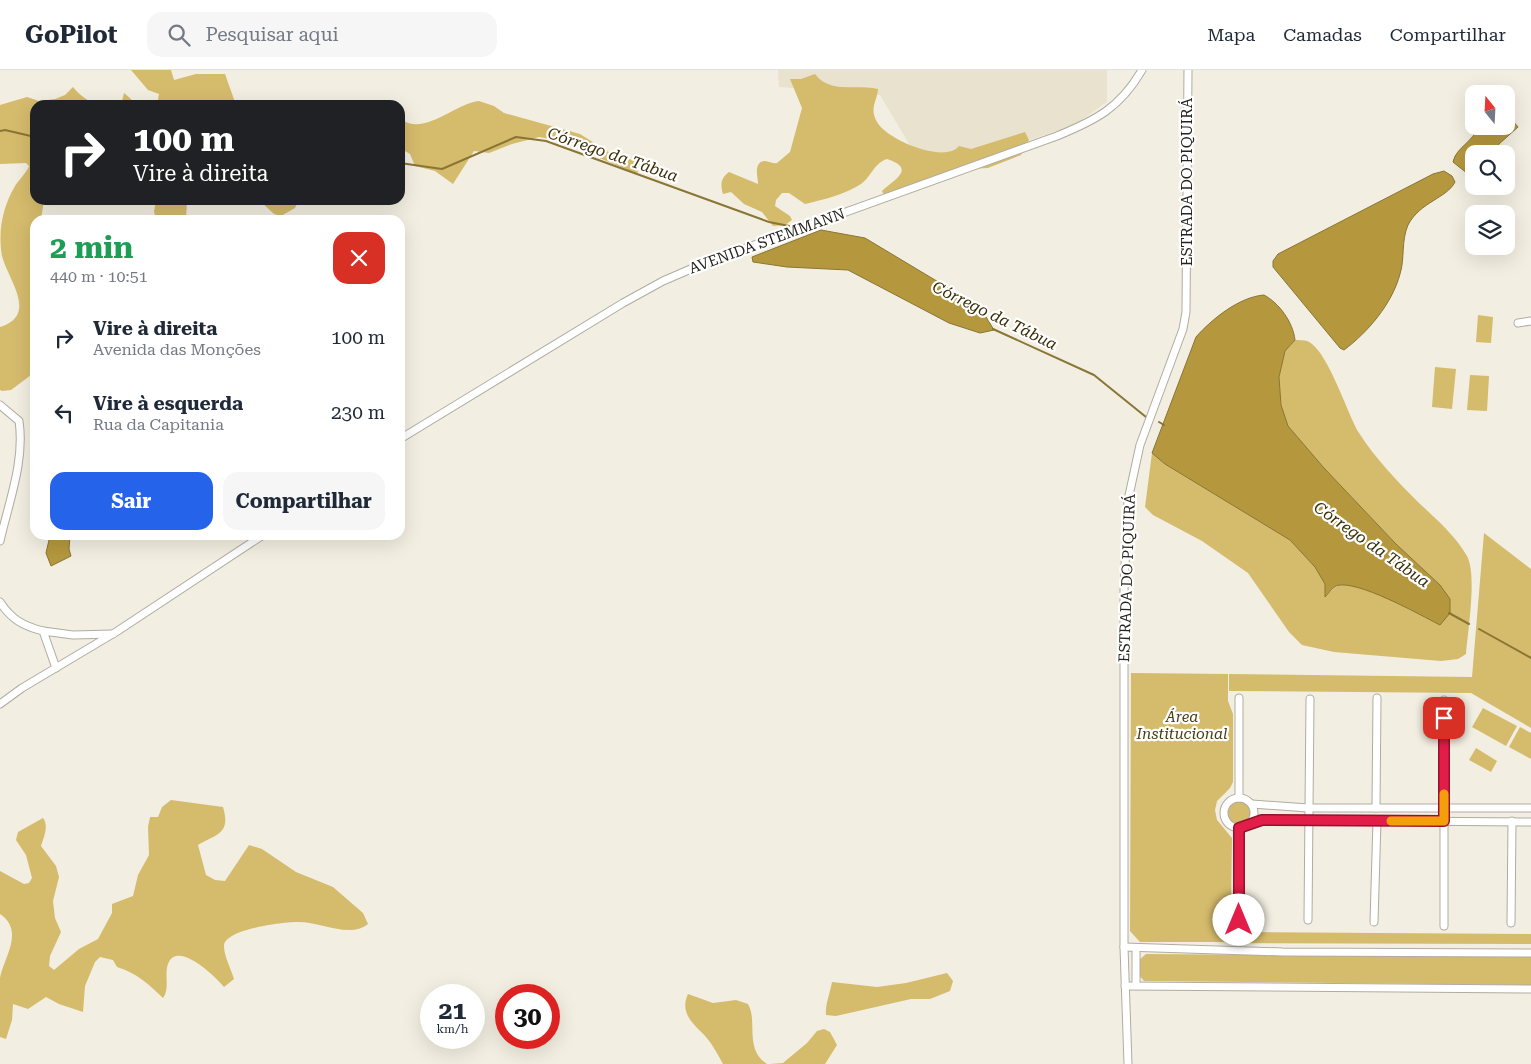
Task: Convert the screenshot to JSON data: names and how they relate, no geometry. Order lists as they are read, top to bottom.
{
  "streets": {
    "street": ["ESTRADA DO PIQUIRÁ", "AVENIDA STEMMANN"]
  },
  "water": ["Córrego da Tábua"],
  "parks": ["Área Institucional"],
  "north": "top",
  "page": {
    "header": "GoPilot",
    "search": "Pesquisar aqui",
    "nav": ["Mapa", "Camadas", "Compartilhar"],
    "turn": ["100 m", "Vire à direita"],
    "heading": ["2 min", "440 m · 10:51"],
    "list": [
      {
        "name": "Vire à direita",
        "note": "Avenida das Monções",
        "value": "100 m"
      },
      {
        "name": "Vire à esquerda",
        "note": "Rua da Capitania",
        "value": "230 m"
      }
    ],
    "buttons": ["Sair", "Compartilhar"],
    "speed": "21 km/h",
    "limit": "30"
  }
}
